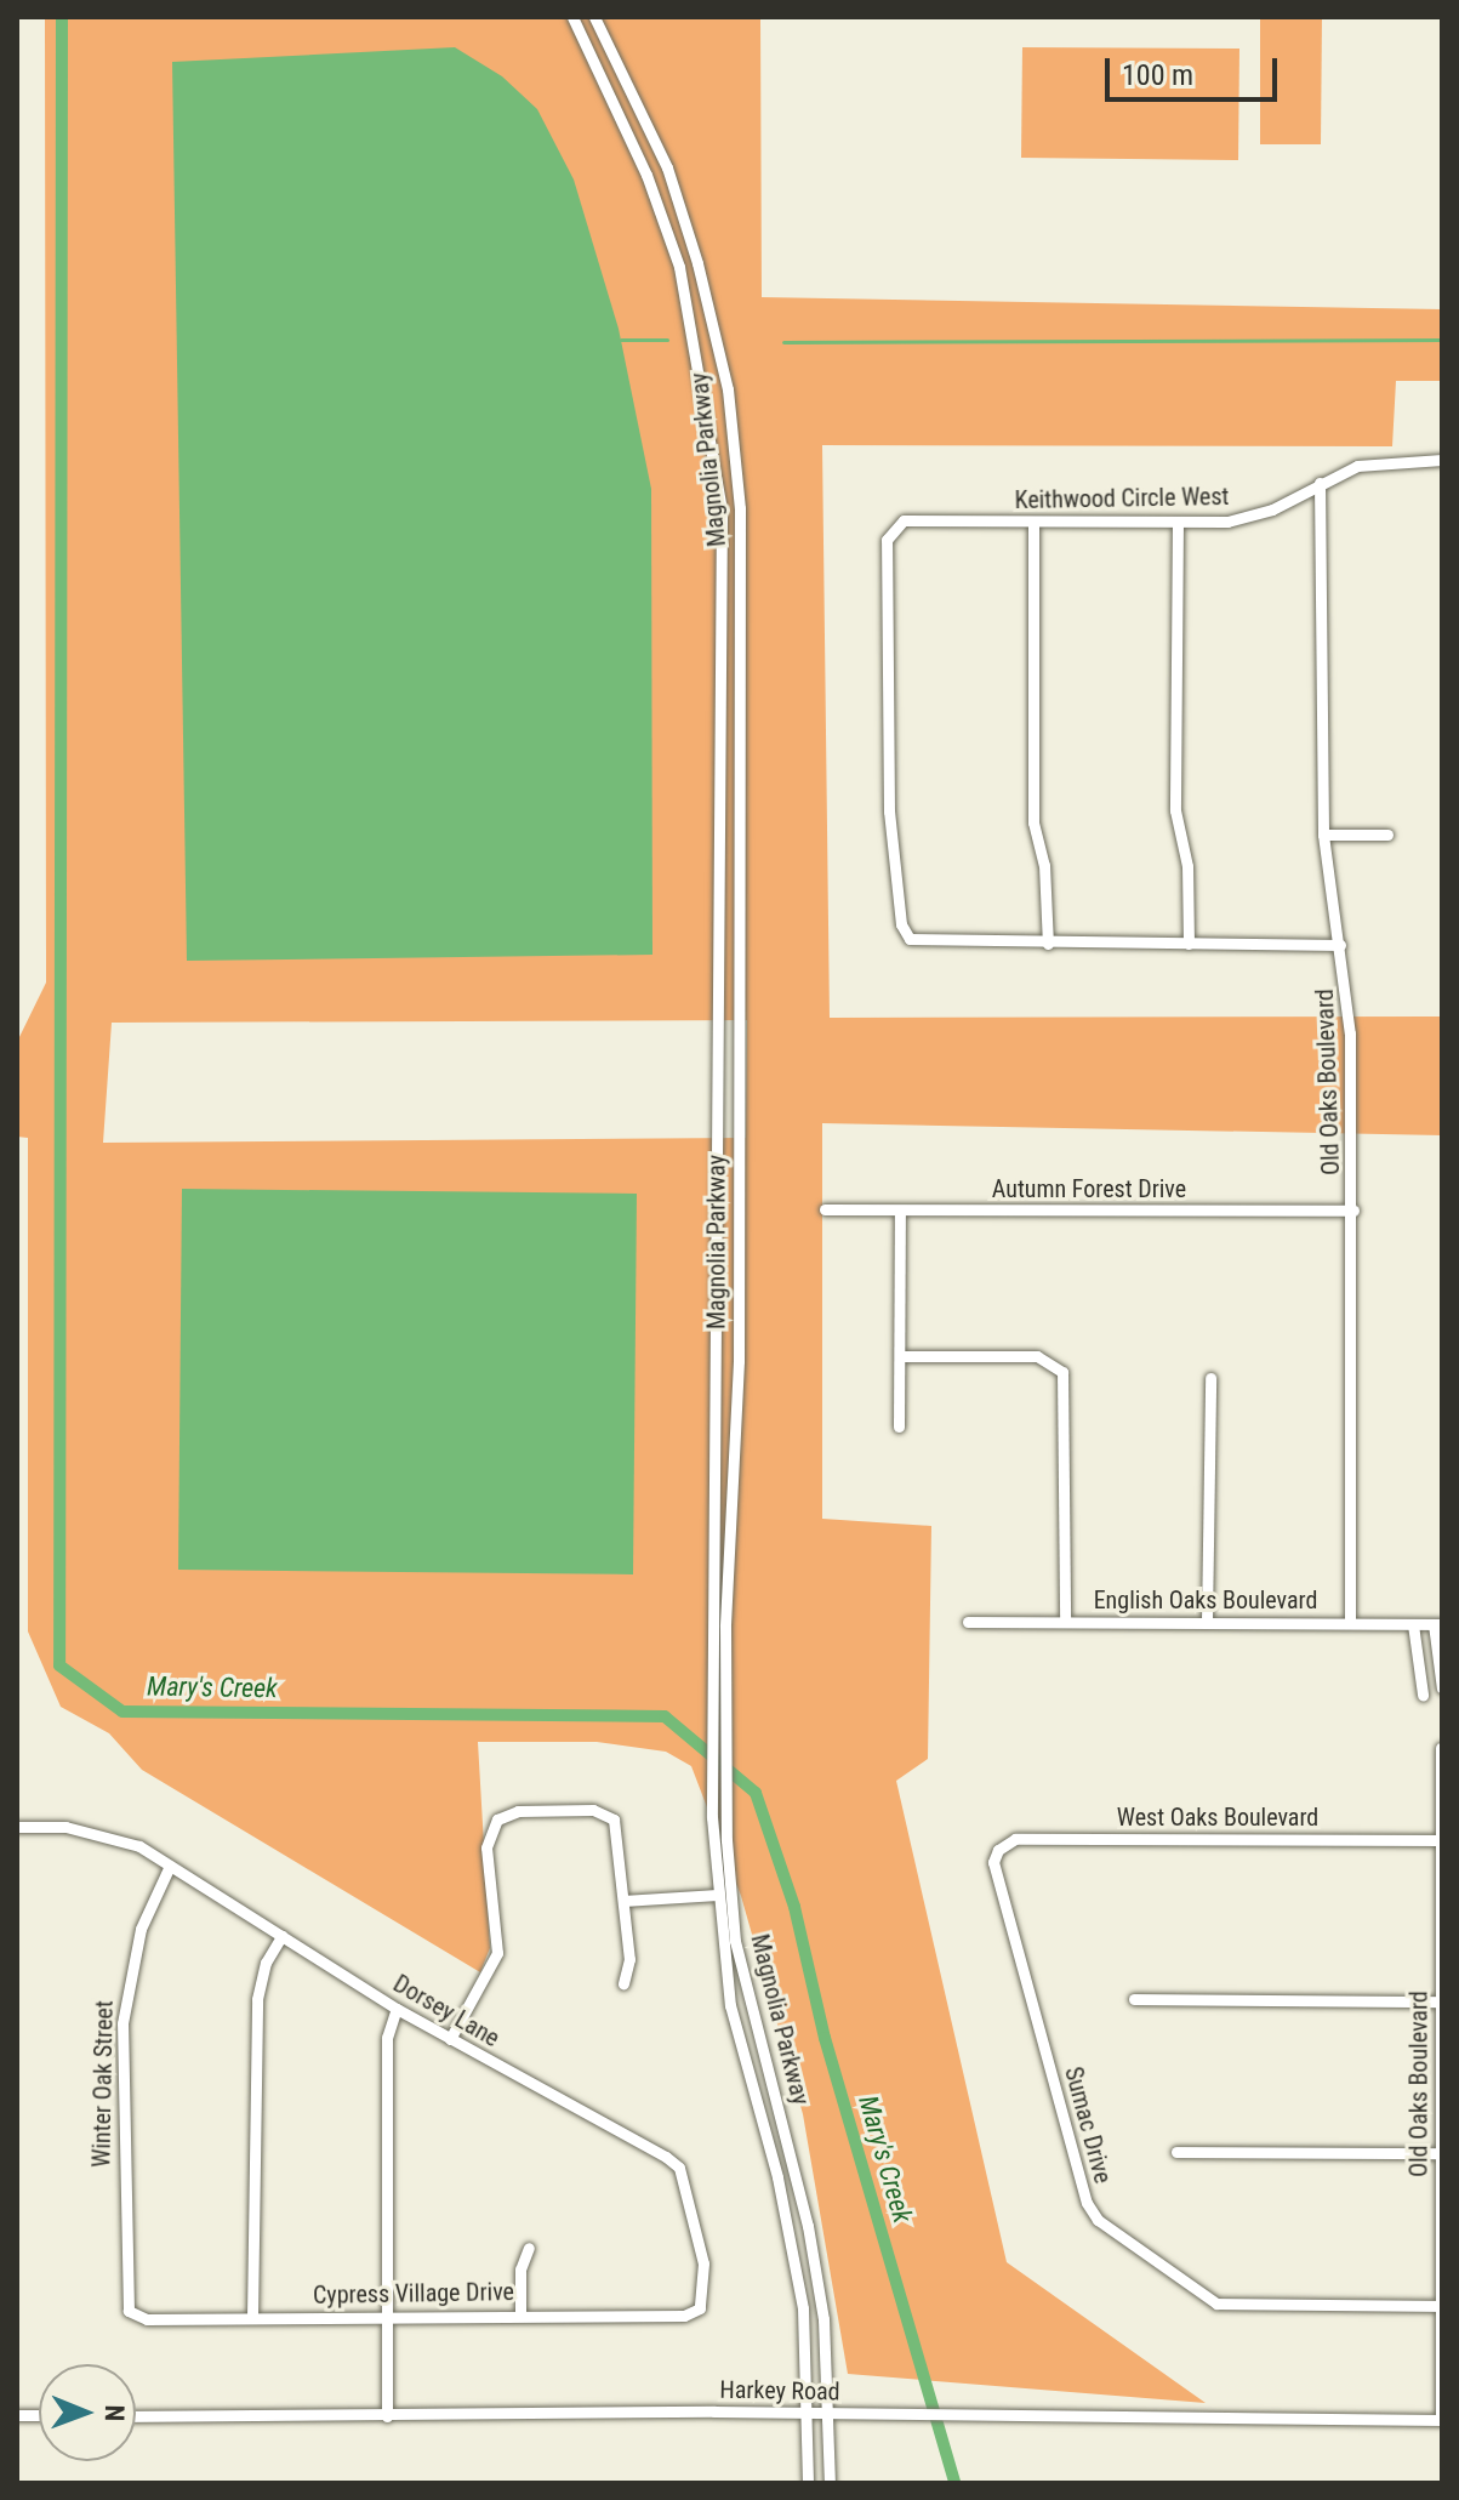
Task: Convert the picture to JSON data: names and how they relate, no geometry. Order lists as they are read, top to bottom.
{
  "streets": {
    "street": [
      "Magnolia Parkway",
      "Keithwood Circle West",
      "Old Oaks Boulevard",
      "Autumn Forest Drive",
      "English Oaks Boulevard",
      "West Oaks Boulevard",
      "Dorsey Lane",
      "Winter Oak Street",
      "Sumac Drive",
      "Cypress Village Drive",
      "Harkey Road"
    ]
  },
  "crossings": [
    ["Magnolia Parkway", "Harkey Road"],
    ["Keithwood Circle West", "Old Oaks Boulevard"],
    ["Old Oaks Boulevard", "Autumn Forest Drive"],
    ["Old Oaks Boulevard", "English Oaks Boulevard"],
    ["Old Oaks Boulevard", "West Oaks Boulevard"],
    ["Old Oaks Boulevard", "Sumac Drive"],
    ["Old Oaks Boulevard", "Harkey Road"],
    ["West Oaks Boulevard", "Sumac Drive"],
    ["Dorsey Lane", "Winter Oak Street"],
    ["Dorsey Lane", "Cypress Village Drive"],
    ["Winter Oak Street", "Cypress Village Drive"]
  ],
  "water": ["Mary's Creek"],
  "scale_bar": "100 m",
  "north": "right"
}
